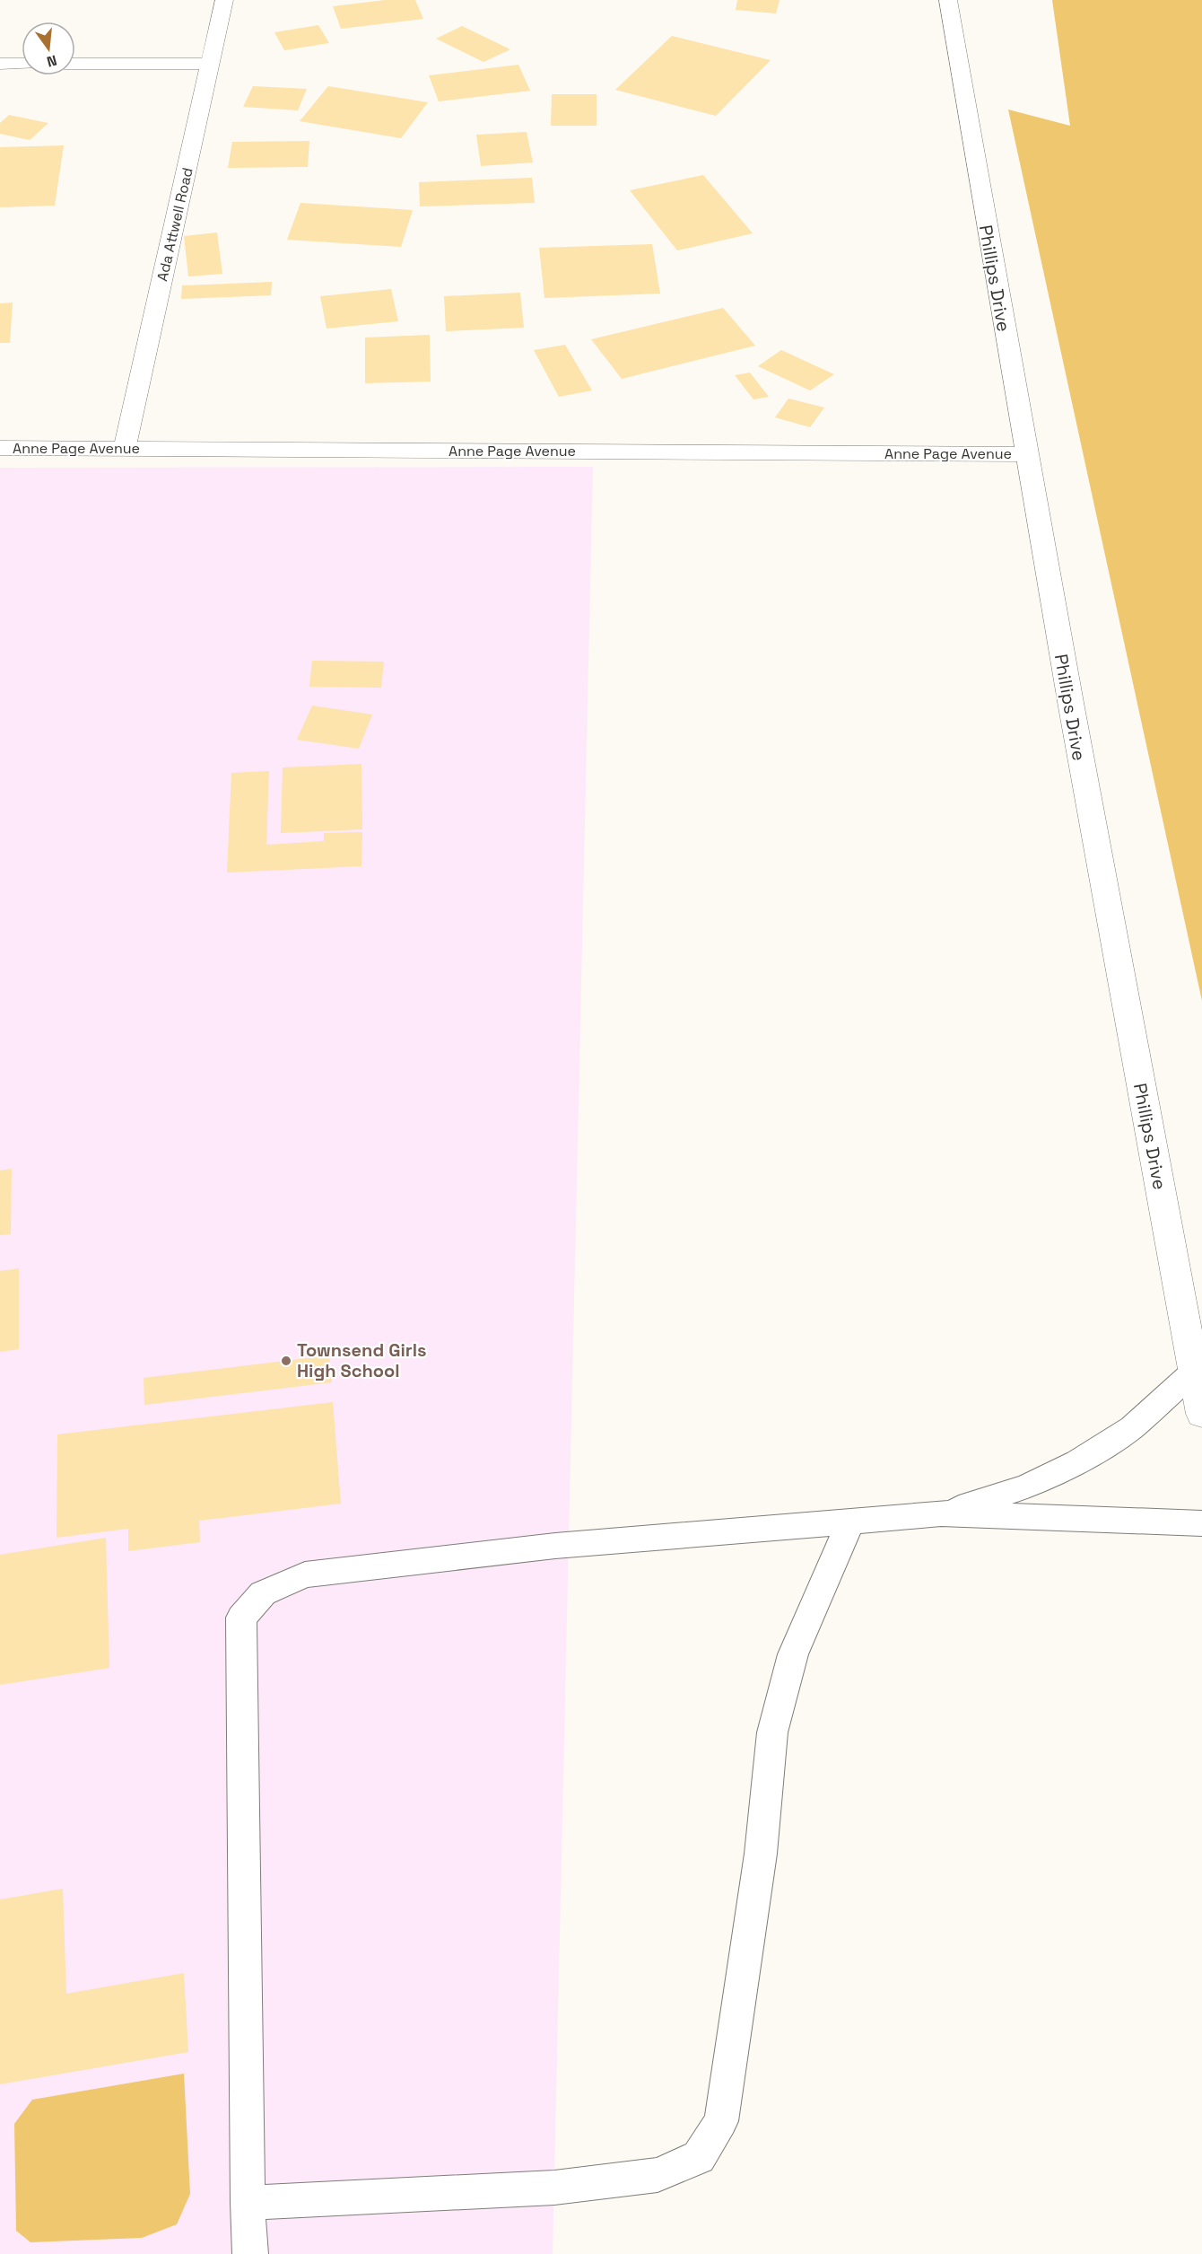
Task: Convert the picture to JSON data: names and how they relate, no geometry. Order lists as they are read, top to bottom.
{
  "streets": {
    "street": ["Ada Attwell Road", "Phillips Drive", "Anne Page Avenue"]
  },
  "crossings": [
    ["Ada Attwell Road", "Anne Page Avenue"],
    ["Phillips Drive", "Anne Page Avenue"]
  ],
  "places": ["Townsend Girls High School"],
  "north": "bottom"
}
